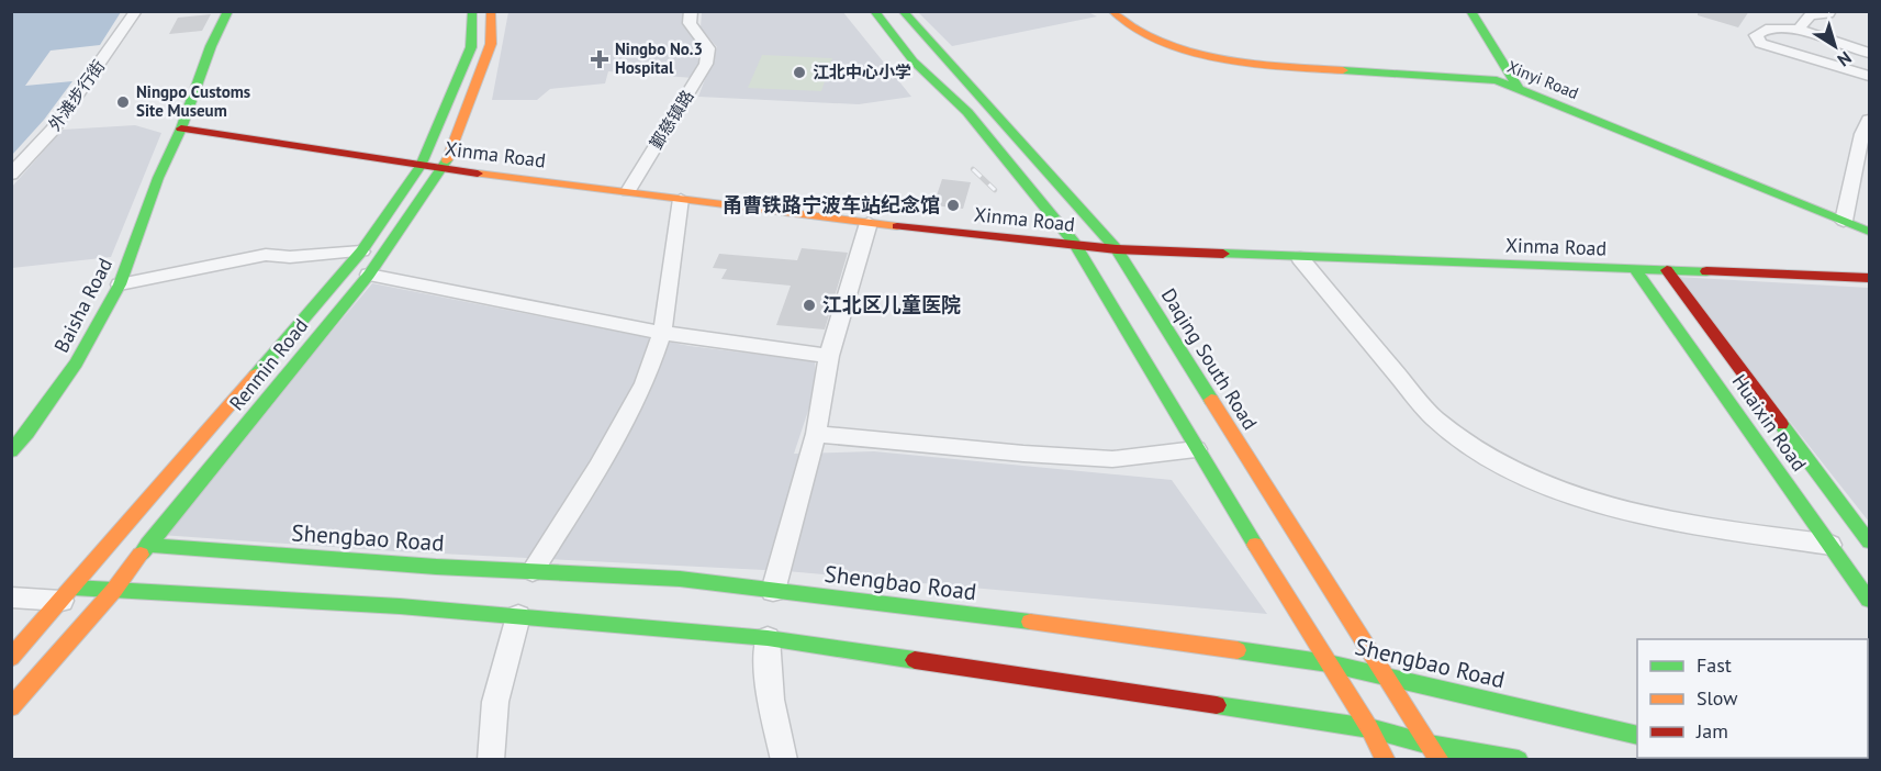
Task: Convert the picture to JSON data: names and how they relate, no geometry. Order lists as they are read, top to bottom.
{
  "streets": {
    "main road": [
      "Xinyi Road",
      "Xinma Road",
      "Baisha Road",
      "Daqing South Road",
      "Renmin Road",
      "Huaixin Road",
      "Shengbao Road"
    ],
    "street": ["外滩步行街", "鄞慈镇路"]
  },
  "crossings": [
    ["鄞慈镇路", "Xinma Road"],
    ["Xinma Road", "Baisha Road"],
    ["Xinma Road", "Daqing South Road"],
    ["Xinma Road", "Renmin Road"],
    ["Xinma Road", "Huaixin Road"],
    ["Daqing South Road", "Shengbao Road"],
    ["Renmin Road", "Shengbao Road"]
  ],
  "places": {
    "health": ["Ningbo No.3 Hospital"],
    "other": [
      "江北中心小学",
      "Ningpo Customs Site Museum",
      "甬曹铁路宁波车站纪念馆",
      "江北区儿童医院"
    ]
  },
  "legend": ["Fast", "Slow", "Jam"],
  "north": "bottom right"
}
